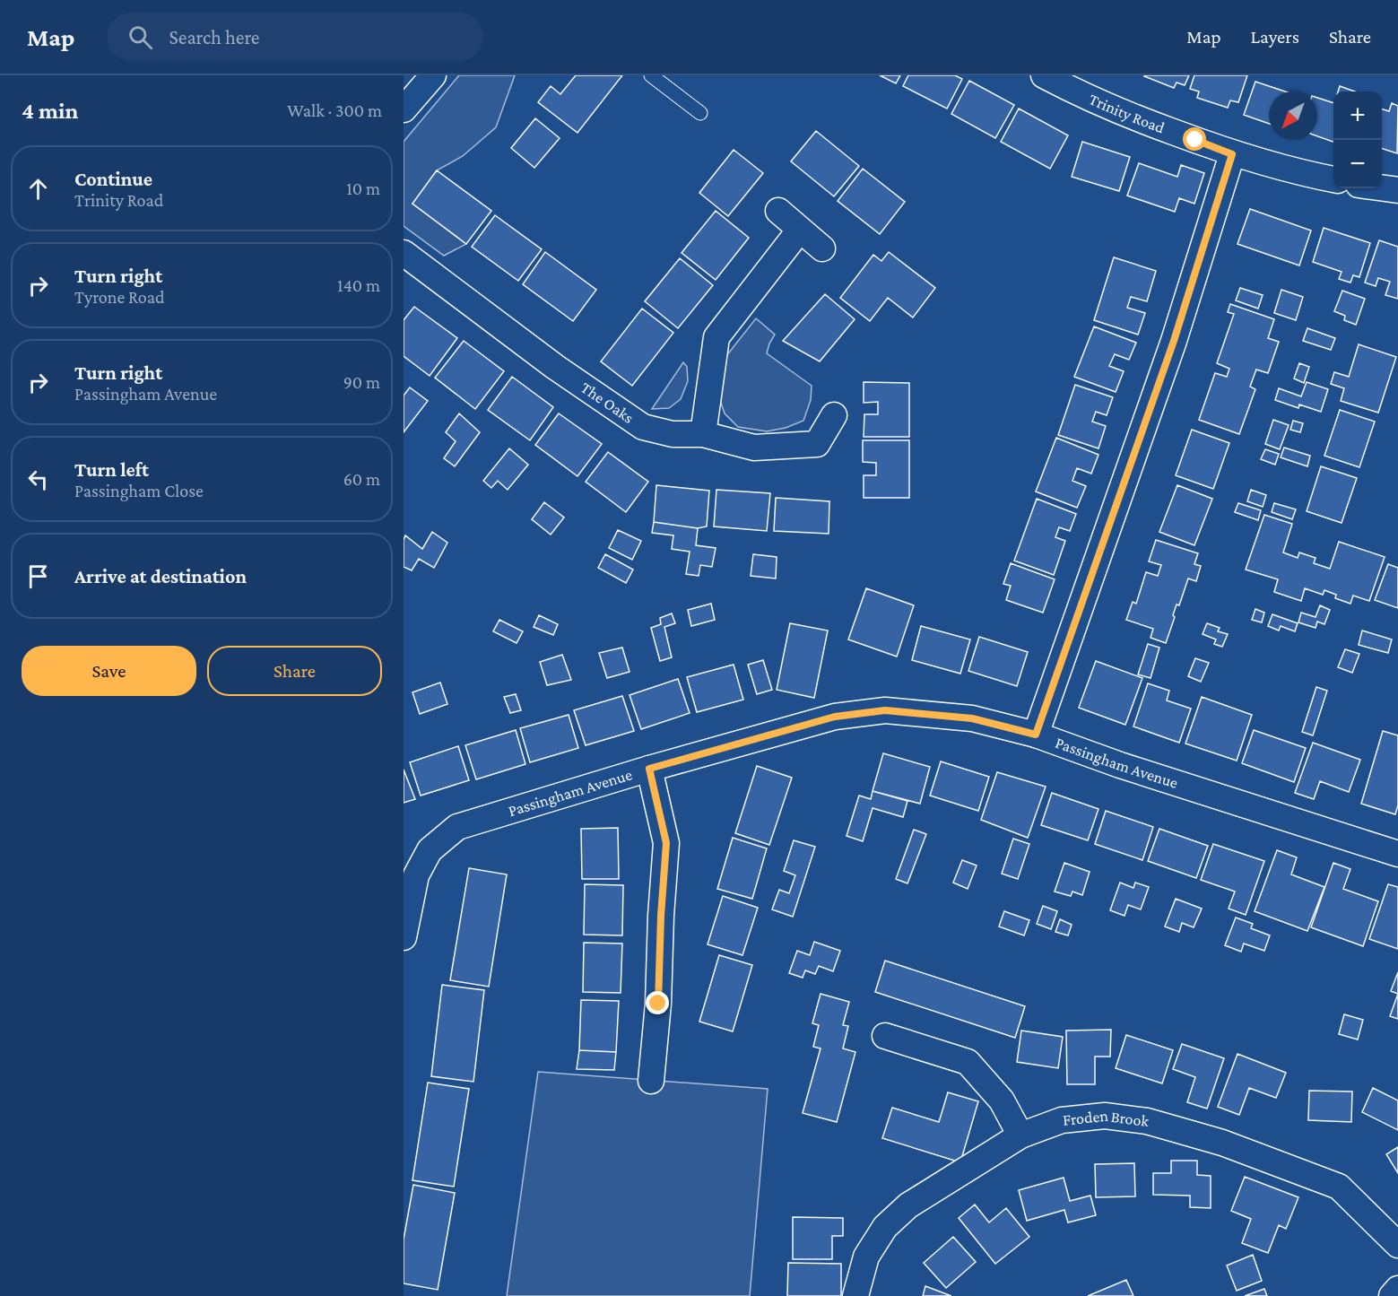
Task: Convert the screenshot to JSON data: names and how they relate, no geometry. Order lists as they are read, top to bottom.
{
  "streets": {
    "street": [
      "Trinity Road",
      "The Oaks",
      "Passingham Avenue",
      "Froden Brook"
    ]
  },
  "north": "bottom left",
  "page": {
    "header": "Map",
    "search": "Search here",
    "nav": ["Map", "Layers", "Share"],
    "heading": ["4 min", "Walk · 300 m"],
    "map_buttons": ["+", "−"],
    "list": [
      ["Continue", "Trinity Road", "10 m"],
      ["Turn right", "Tyrone Road", "140 m"],
      ["Turn right", "Passingham Avenue", "90 m"],
      ["Turn left", "Passingham Close", "60 m"],
      "Arrive at destination"
    ],
    "buttons": ["Save", "Share"]
  }
}
